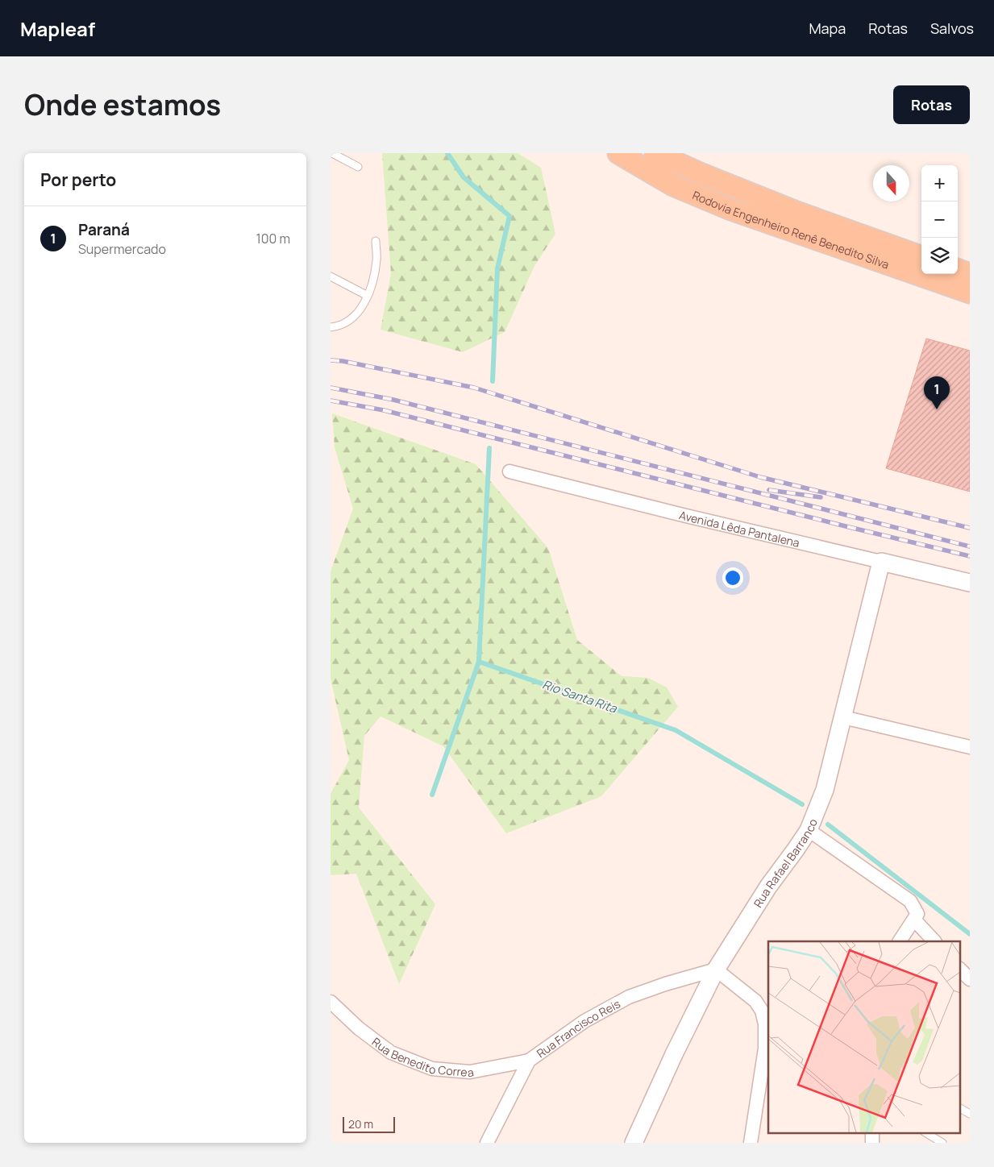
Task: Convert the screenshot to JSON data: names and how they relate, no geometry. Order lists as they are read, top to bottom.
{
  "streets": {
    "main road": ["Rodovia Engenheiro Renê Benedito Silva"],
    "street": [
      "Avenida Lêda Pantalena",
      "Rua Rafael Barranco",
      "Rua Francisco Reis",
      "Rua Benedito Correa"
    ]
  },
  "crossings": [
    ["Avenida Lêda Pantalena", "Rua Rafael Barranco"],
    ["Rua Rafael Barranco", "Rua Francisco Reis"],
    ["Rua Francisco Reis", "Rua Benedito Correa"]
  ],
  "water": ["Rio Santa Rita"],
  "scale_bar": "20 m",
  "north": "bottom",
  "page": {
    "header": "Mapleaf",
    "nav": ["Mapa", "Rotas", "Salvos"],
    "title": "Onde estamos",
    "buttons": "Rotas",
    "heading": "Por perto",
    "map_buttons": ["+", "−"],
    "list": [
      {
        "mark": "1",
        "name": "Paraná",
        "note": "Supermercado",
        "value": "100 m"
      }
    ],
    "pins": "1",
    "scale": "20 m"
  }
}
